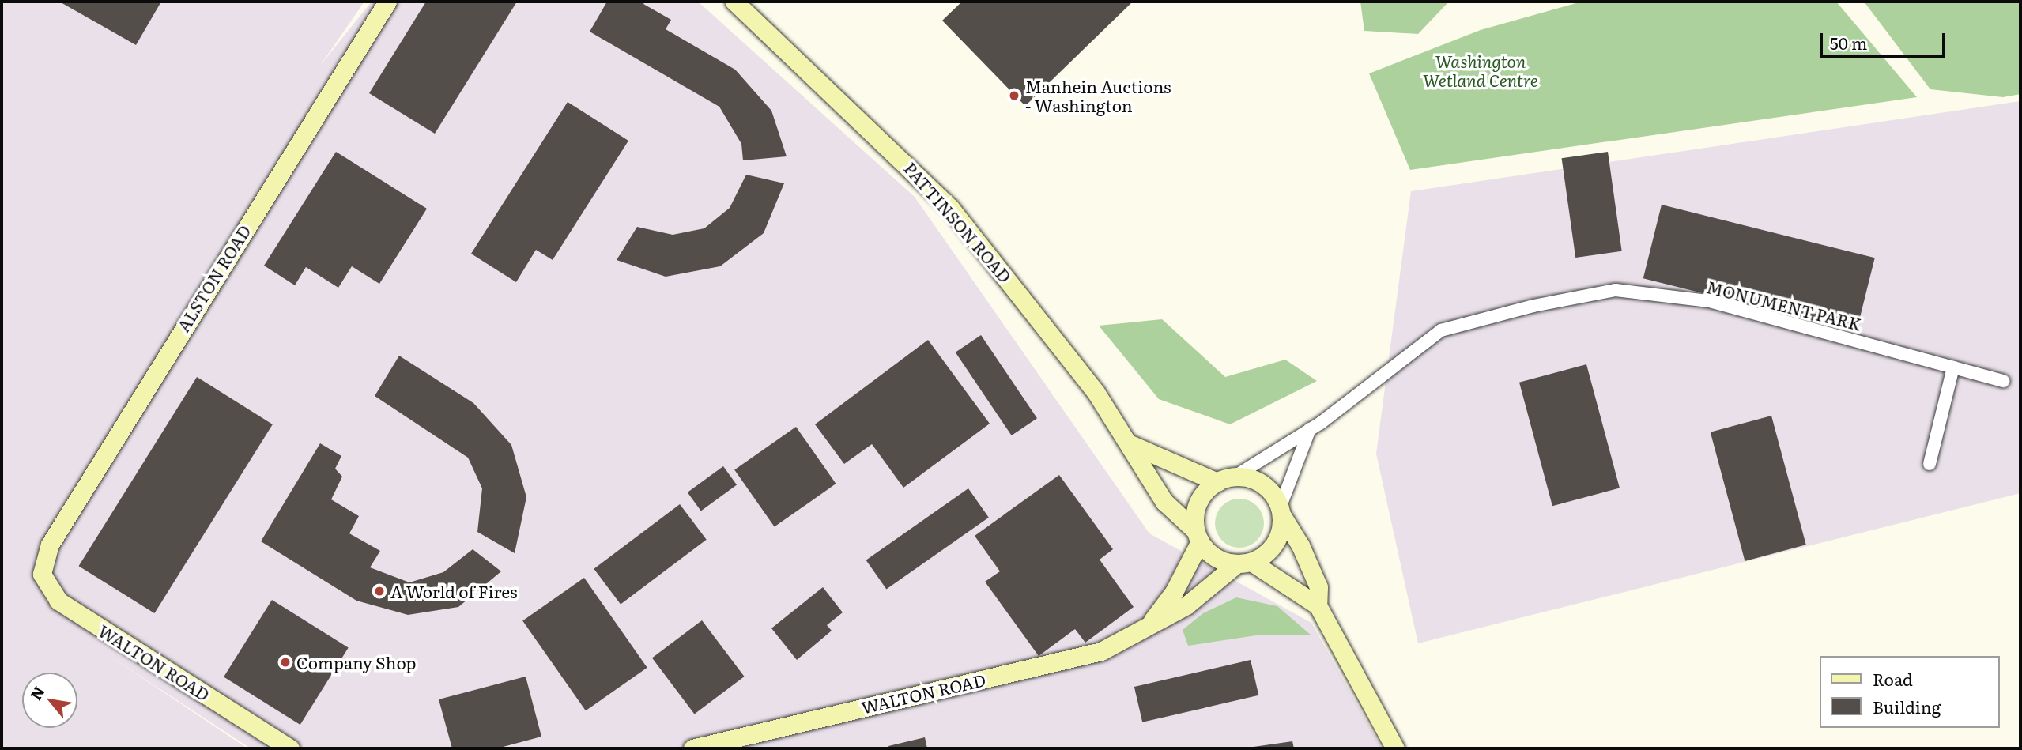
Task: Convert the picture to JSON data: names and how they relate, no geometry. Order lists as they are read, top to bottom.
{
  "streets": {
    "street": [
      "PATTINSON ROAD",
      "ALSTON ROAD",
      "MONUMENT PARK",
      "WALTON ROAD"
    ]
  },
  "crossings": [
    ["PATTINSON ROAD", "MONUMENT PARK"],
    ["PATTINSON ROAD", "WALTON ROAD"],
    ["ALSTON ROAD", "WALTON ROAD"],
    ["MONUMENT PARK", "WALTON ROAD"]
  ],
  "parks": ["Washington Wetland Centre"],
  "places": ["Manhein Auctions - Washington", "A World of Fires", "Company Shop"],
  "legend": ["Road", "Building"],
  "scale_bar": "50 m",
  "north": "top left"
}
